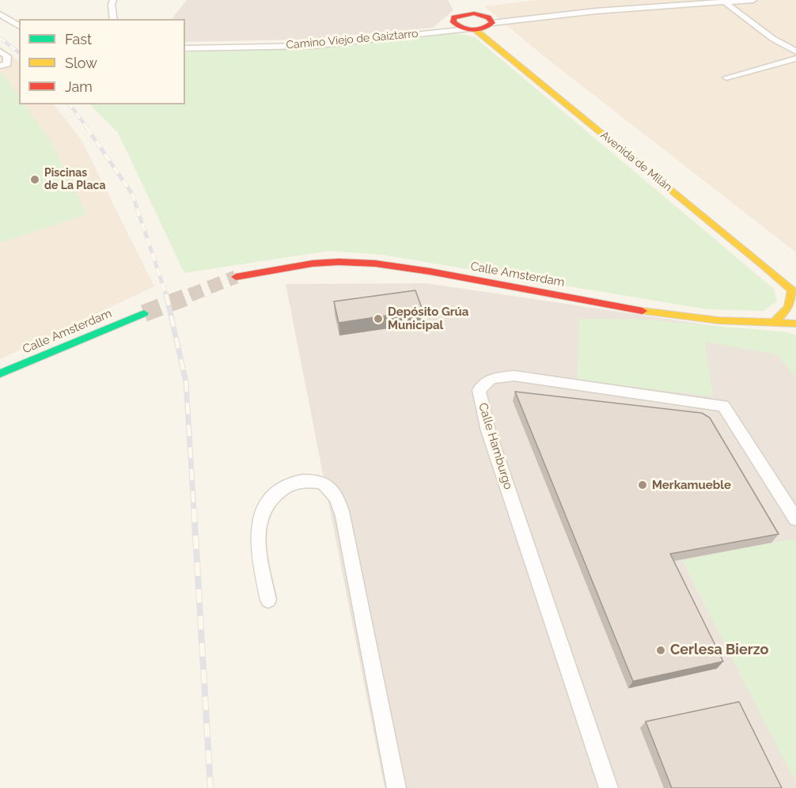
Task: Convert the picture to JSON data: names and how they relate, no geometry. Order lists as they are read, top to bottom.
{
  "streets": {
    "street": [
      "Camino Viejo de Gaiztarro",
      "Avenida de Milán",
      "Calle Amsterdam",
      "Calle Hamburgo"
    ]
  },
  "crossings": [
    ["Camino Viejo de Gaiztarro", "Avenida de Milán"]
  ],
  "places": [
    "Piscinas de La Placa",
    "Depósito Grúa Municipal",
    "Merkamueble",
    "Cerlesa Bierzo"
  ],
  "legend": ["Fast", "Slow", "Jam"]
}
